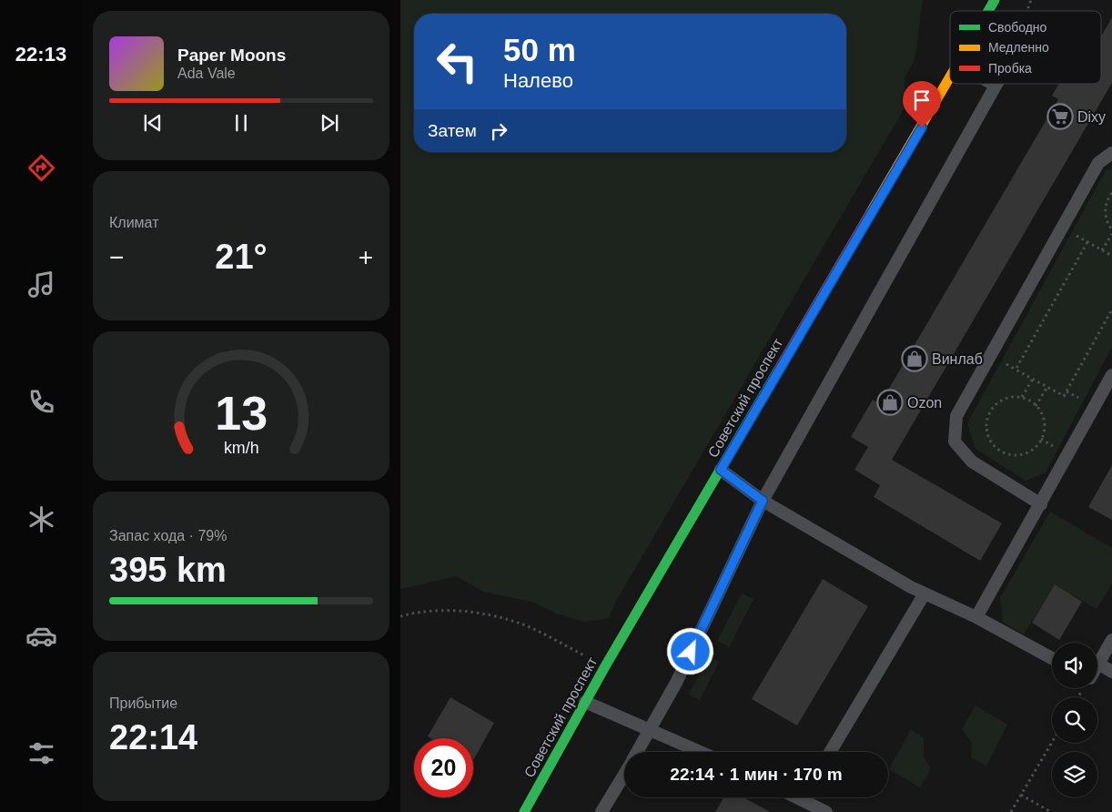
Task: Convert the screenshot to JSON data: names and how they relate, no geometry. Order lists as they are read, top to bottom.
{
  "streets": {
    "street": ["Советский проспект"]
  },
  "places": {
    "supermarket": ["Dixy"],
    "shop": ["Винлаб", "Ozon"]
  },
  "legend": ["Свободно", "Медленно", "Пробка"],
  "page": {
    "tabs": "22:13",
    "turn": ["50 m", "Налево"],
    "song": ["Paper Moons", "Ada Vale"],
    "then": "Затем",
    "tile": [
      "Климат",
      ["Запас хода · 79%", "395 km"],
      ["Прибытие", "22:14"]
    ],
    "heat": ["−", "21°", "+"],
    "limit": "20",
    "trip": "22:14 · 1 мин · 170 m",
    "gauge": ["13", "km/h"]
  }
}
